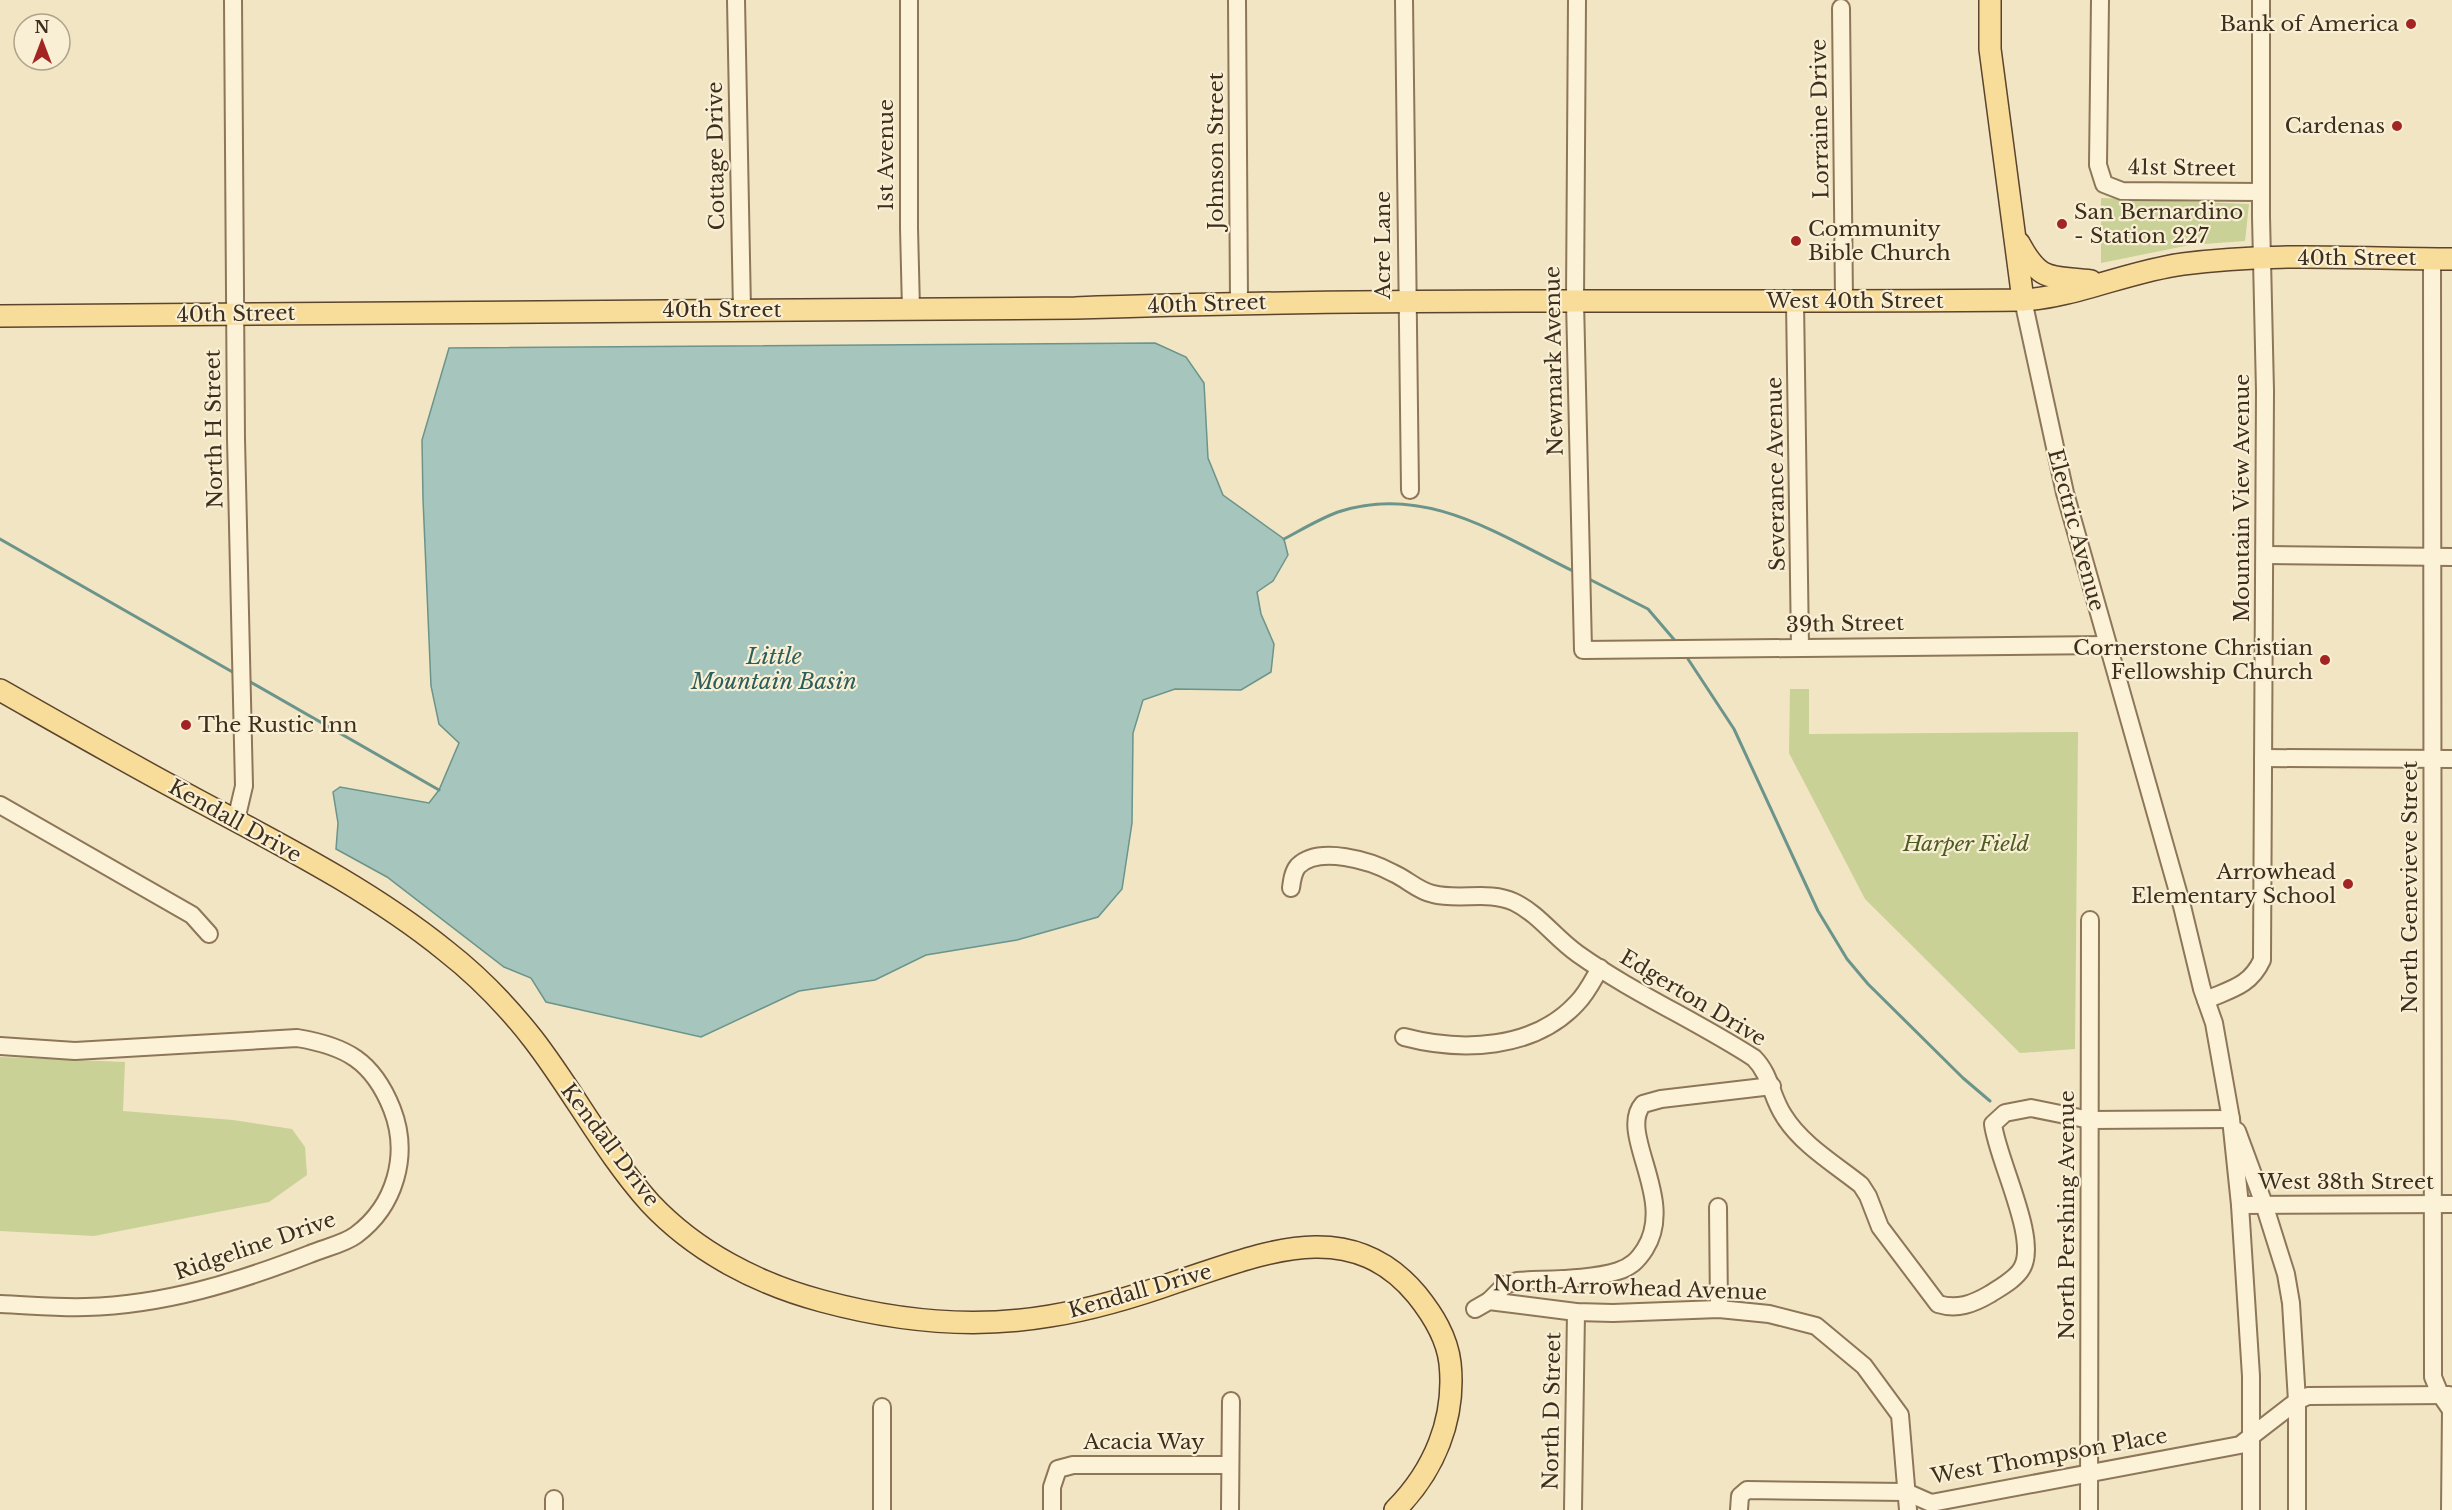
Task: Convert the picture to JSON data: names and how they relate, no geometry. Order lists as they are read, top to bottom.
{
  "streets": {
    "main road": [
      "40th Street",
      "West 40th Street",
      "Electric Avenue",
      "Kendall Drive"
    ],
    "street": [
      "Lorraine Drive",
      "Johnson Street",
      "1st Avenue",
      "Cottage Drive",
      "41st Street",
      "Acre Lane",
      "Newmark Avenue",
      "North H Street",
      "Severance Avenue",
      "Mountain View Avenue",
      "39th Street",
      "North Genevieve Street",
      "Edgerton Drive",
      "West 38th Street",
      "North Pershing Avenue",
      "Ridgeline Drive",
      "North Arrowhead Avenue",
      "North D Street",
      "Acacia Way",
      "West Thompson Place"
    ]
  },
  "crossings": [
    ["Lorraine Drive", "West 40th Street"],
    ["Johnson Street", "40th Street"],
    ["1st Avenue", "40th Street"],
    ["Cottage Drive", "40th Street"],
    ["41st Street", "Mountain View Avenue"],
    ["Acre Lane", "40th Street"],
    ["40th Street", "West 40th Street"],
    ["40th Street", "North H Street"],
    ["40th Street", "Mountain View Avenue"],
    ["40th Street", "North Genevieve Street"],
    ["West 40th Street", "Newmark Avenue"],
    ["West 40th Street", "Severance Avenue"],
    ["West 40th Street", "Mountain View Avenue"],
    ["West 40th Street", "Electric Avenue"],
    ["Newmark Avenue", "39th Street"],
    ["North H Street", "Kendall Drive"],
    ["Severance Avenue", "39th Street"],
    ["Mountain View Avenue", "Electric Avenue"],
    ["Electric Avenue", "39th Street"],
    ["Electric Avenue", "Edgerton Drive"],
    ["North Genevieve Street", "West 38th Street"],
    ["Edgerton Drive", "North Pershing Avenue"],
    ["Edgerton Drive", "North Arrowhead Avenue"],
    ["North Pershing Avenue", "West Thompson Place"],
    ["North Arrowhead Avenue", "North D Street"],
    ["North Arrowhead Avenue", "West Thompson Place"]
  ],
  "water": ["Little Mountain Basin"],
  "parks": ["Harper Field"],
  "places": [
    "Bank of America",
    "Cardenas",
    "San Bernardino - Station 227",
    "Community Bible Church",
    "Cornerstone Christian Fellowship Church",
    "The Rustic Inn",
    "Arrowhead Elementary School"
  ],
  "north": "top"
}
